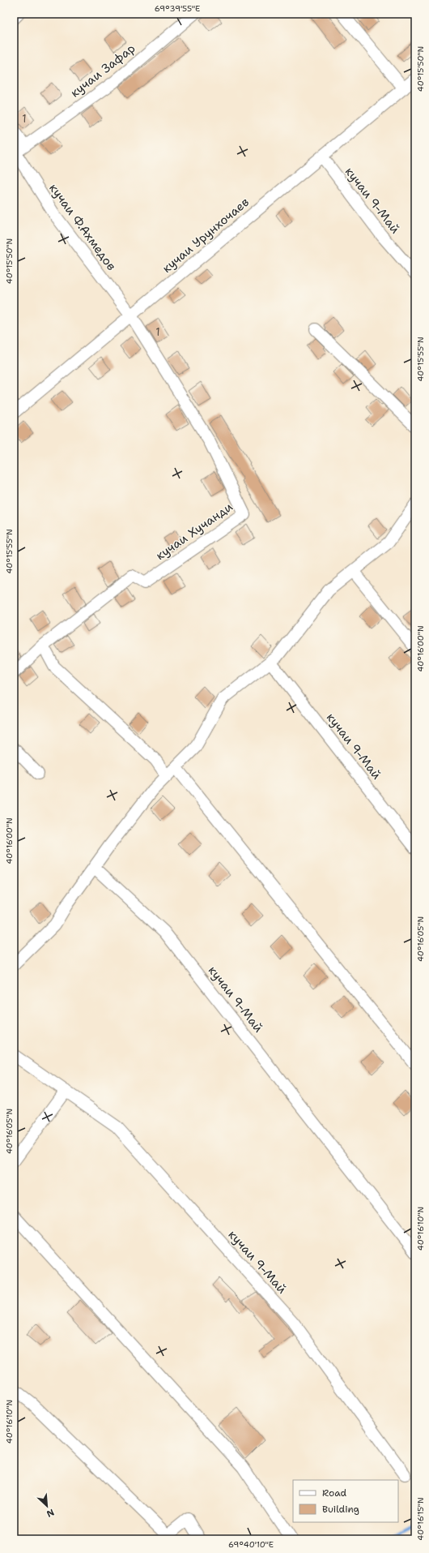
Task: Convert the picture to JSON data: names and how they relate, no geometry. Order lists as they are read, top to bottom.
{
  "streets": {
    "street": [
      "кучаи Зафар",
      "кучаи 9-Май",
      "кучаи Ф.Ахмедов",
      "кучаи Урунхочаев",
      "кучаи Хучанди"
    ]
  },
  "crossings": [
    ["кучаи Зафар", "кучаи Ф.Ахмедов"],
    ["кучаи 9-Май", "кучаи Урунхочаев"],
    ["кучаи Ф.Ахмедов", "кучаи Урунхочаев"],
    ["кучаи Ф.Ахмедов", "кучаи Хучанди"],
    ["кучаи Урунхочаев", "кучаи Хучанди"]
  ],
  "house_numbers": ["1", "1"],
  "legend": ["Road", "Building"],
  "north": "bottom right",
  "coordinates": [
    "69°39'55\"E",
    "40°15'50\"N",
    "40°15'55\"N",
    "40°16'00\"N",
    "40°16'05\"N",
    "40°16'10\"N",
    "40°16'15\"N",
    "69°40'10\"E"
  ]
}
